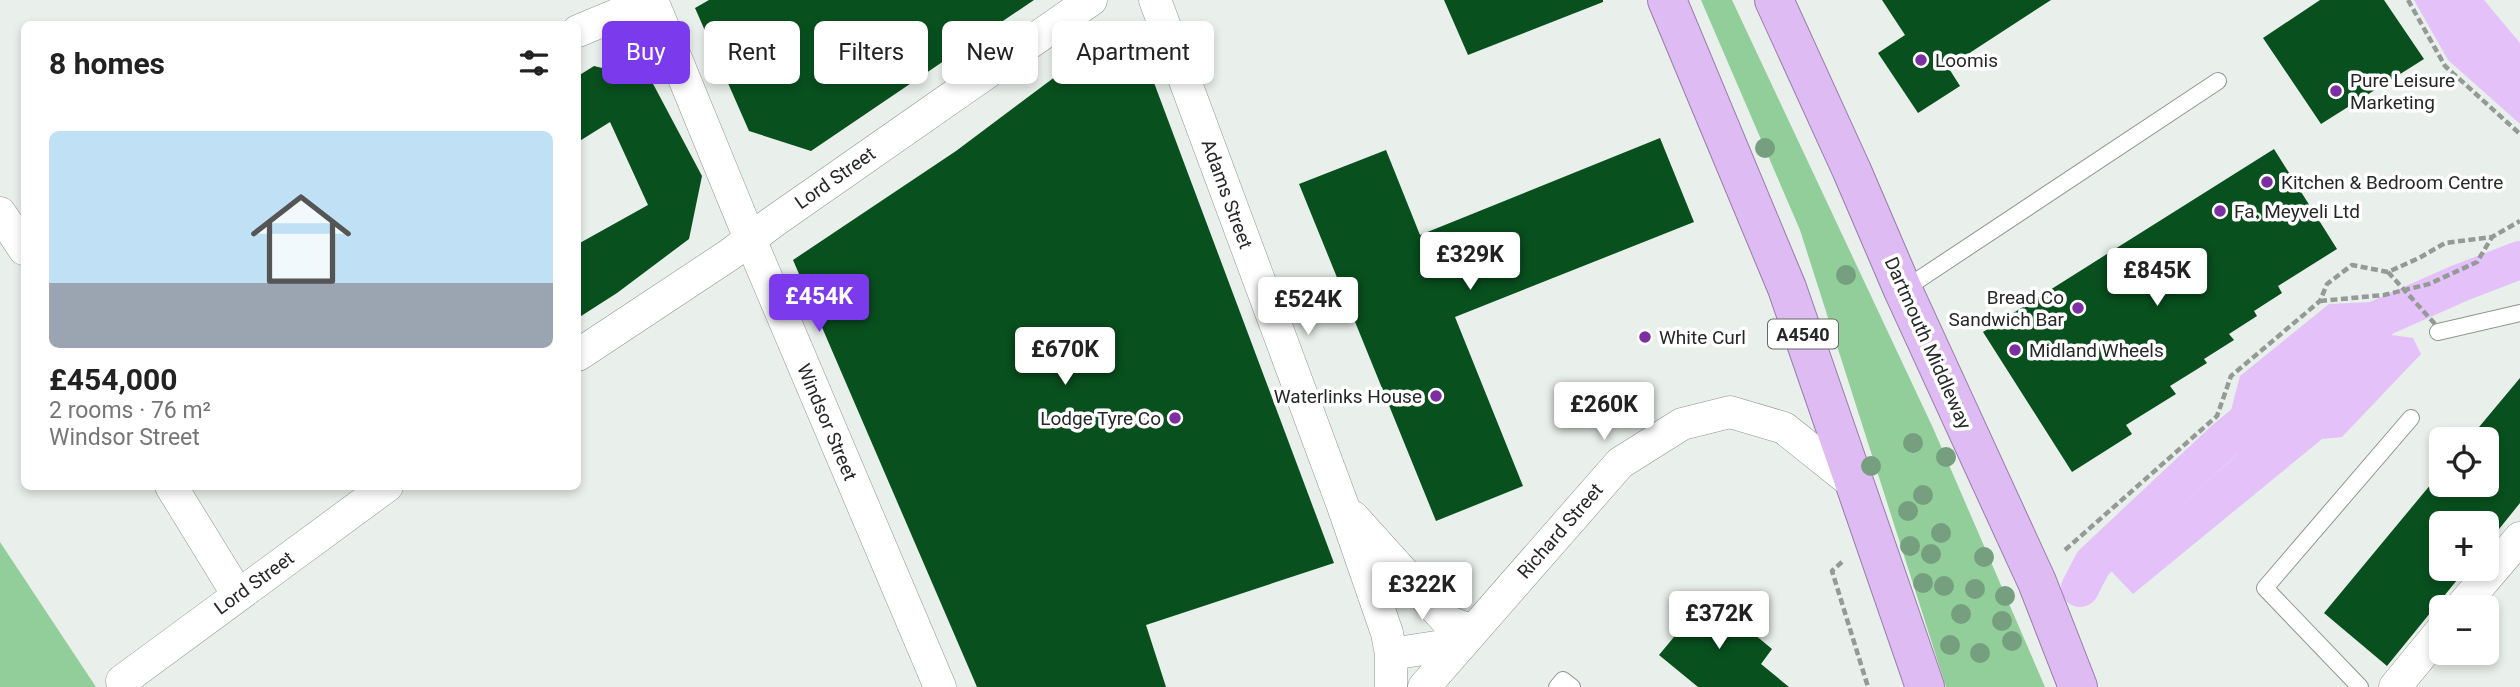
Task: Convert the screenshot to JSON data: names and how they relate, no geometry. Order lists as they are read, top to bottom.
{
  "streets": {
    "highway": ["A4540", "Dartmouth Middleway"],
    "street": [
      "Lord Street",
      "Adams Street",
      "Windsor Street",
      "Richard Street"
    ]
  },
  "crossings": [
    ["Lord Street", "Windsor Street"],
    ["Adams Street", "Richard Street"],
    ["A4540", "Richard Street"]
  ],
  "places": [
    "Loomis",
    "Pure Leisure Marketing",
    "Kitchen & Bedroom Centre",
    "Fa. Meyveli Ltd",
    "Bread Co Sandwich Bar",
    "White Curl",
    "Midland Wheels",
    "Waterlinks House",
    "Lodge Tyre Co"
  ],
  "page": {
    "chip": [
      "Buy",
      "Rent",
      "Filters",
      "New",
      "Apartment"
    ],
    "heading": "8 homes",
    "list": [
      {
        "name": "£454,000",
        "note": "2 rooms · 76 m² · Windsor Street"
      }
    ],
    "price": [
      "£329K",
      "£845K",
      "£454K",
      "£524K",
      "£670K",
      "£260K",
      "£322K",
      "£372K"
    ],
    "map_buttons": ["+", "−"]
  }
}
